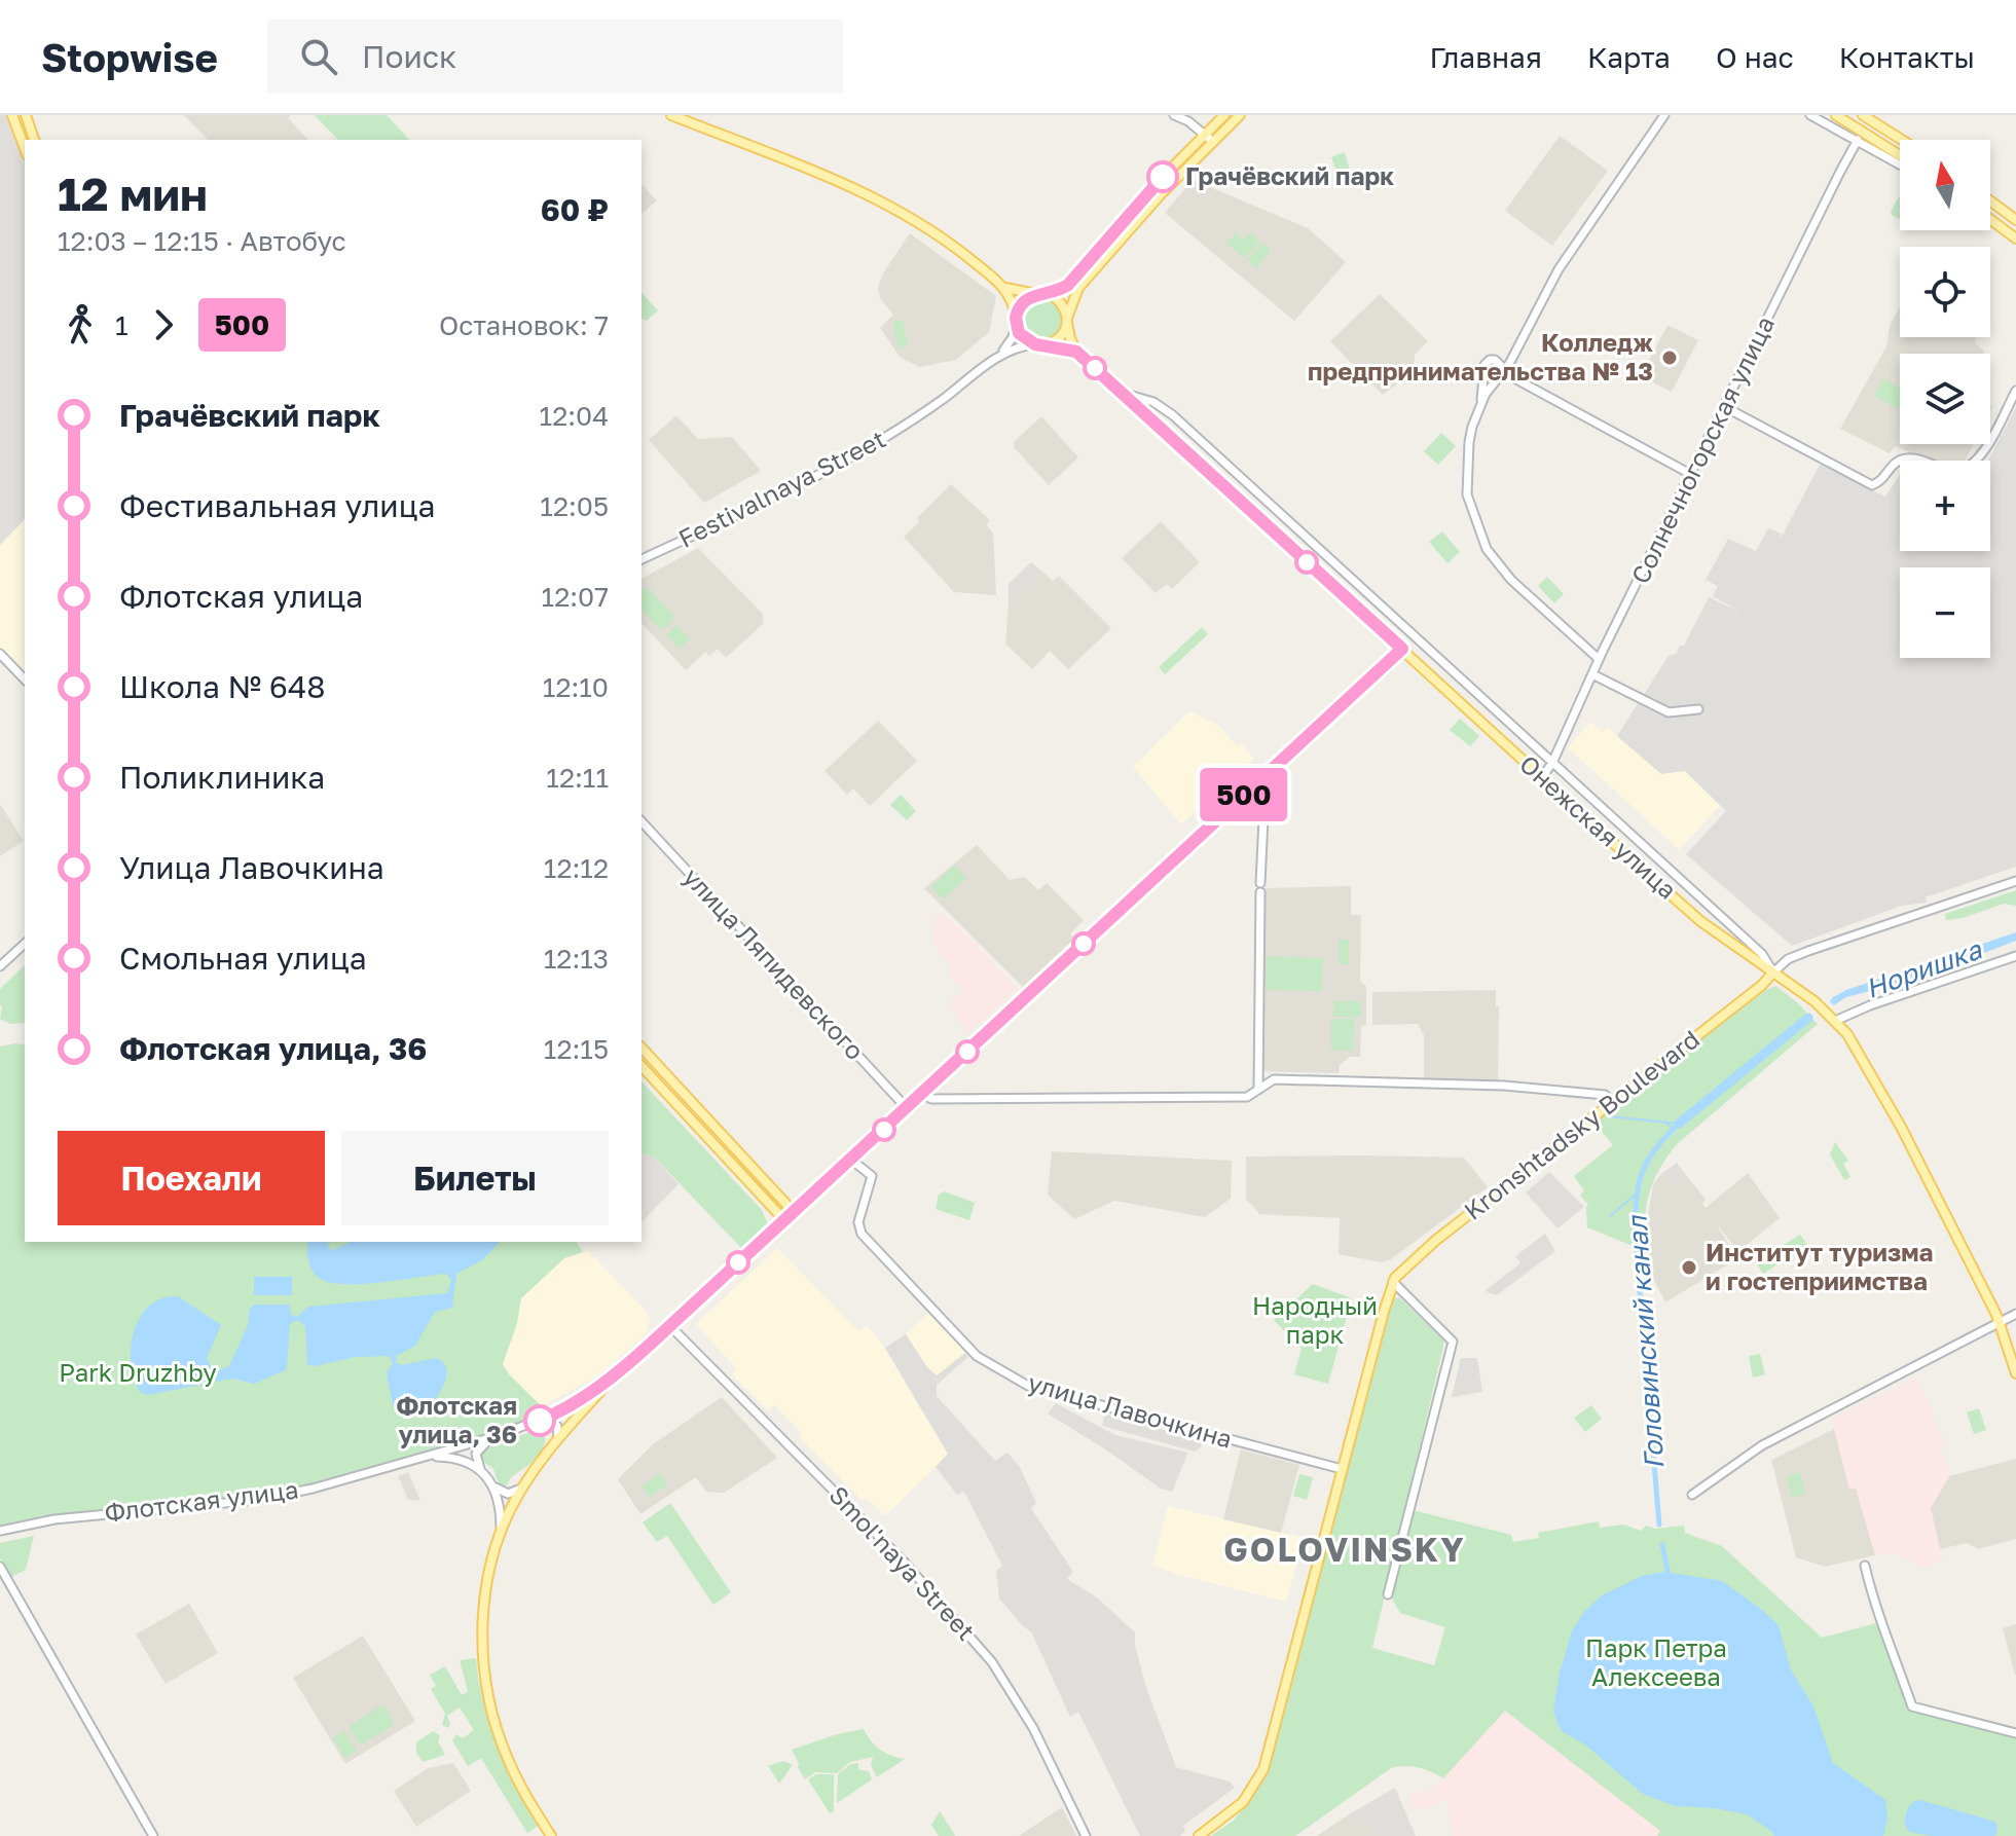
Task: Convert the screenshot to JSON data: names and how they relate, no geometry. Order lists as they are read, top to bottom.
{
  "streets": {
    "main road": ["Онежская улица", "Kronshtadsky Boulevard", "Флотская улица"],
    "street": [
      "Солнечногорская улица",
      "Festivalnaya Street",
      "улица Ляпидевского",
      "улица Лавочкина",
      "Smol'naya Street"
    ]
  },
  "crossings": [
    ["Солнечногорская улица", "Онежская улица"],
    ["Festivalnaya Street", "Онежская улица"],
    ["Онежская улица", "Kronshtadsky Boulevard"],
    ["Онежская улица", "Флотская улица"],
    ["улица Ляпидевского", "Флотская улица"],
    ["Kronshtadsky Boulevard", "улица Лавочкина"],
    ["улица Лавочкина", "Флотская улица"],
    ["Флотская улица", "Smol'naya Street"]
  ],
  "districts": ["GOLOVINSKY"],
  "water": ["Норишка", "Головинский канал"],
  "parks": ["Народный парк", "Park Druzhby", "Парк Петра Алексеева"],
  "places": [
    "Грачёвский парк",
    "Колледж предпринимательства № 13",
    "Институт туризма и гостеприимства",
    "Флотская улица, 36"
  ],
  "lines": ["bus line 500"],
  "north": "top",
  "page": {
    "header": "Stopwise",
    "search": "Поиск",
    "nav": [
      "Главная",
      "Карта",
      "О нас",
      "Контакты"
    ],
    "on_map": "500",
    "map_buttons": ["+", "−"],
    "heading": ["12 мин", "12:03 – 12:15 · Автобус", "60 ₽"],
    "legs": ["1", "500", "Остановок: 7"],
    "list": [
      {
        "name": "Грачёвский парк",
        "value": "12:04"
      },
      {
        "name": "Фестивальная улица",
        "value": "12:05"
      },
      {
        "name": "Флотская улица",
        "value": "12:07"
      },
      {
        "name": "Школа № 648",
        "value": "12:10"
      },
      {
        "name": "Поликлиника",
        "value": "12:11"
      },
      {
        "name": "Улица Лавочкина",
        "value": "12:12"
      },
      {
        "name": "Смольная улица",
        "value": "12:13"
      },
      {
        "name": "Флотская улица, 36",
        "value": "12:15"
      }
    ],
    "buttons": ["Поехали", "Билеты"]
  }
}
